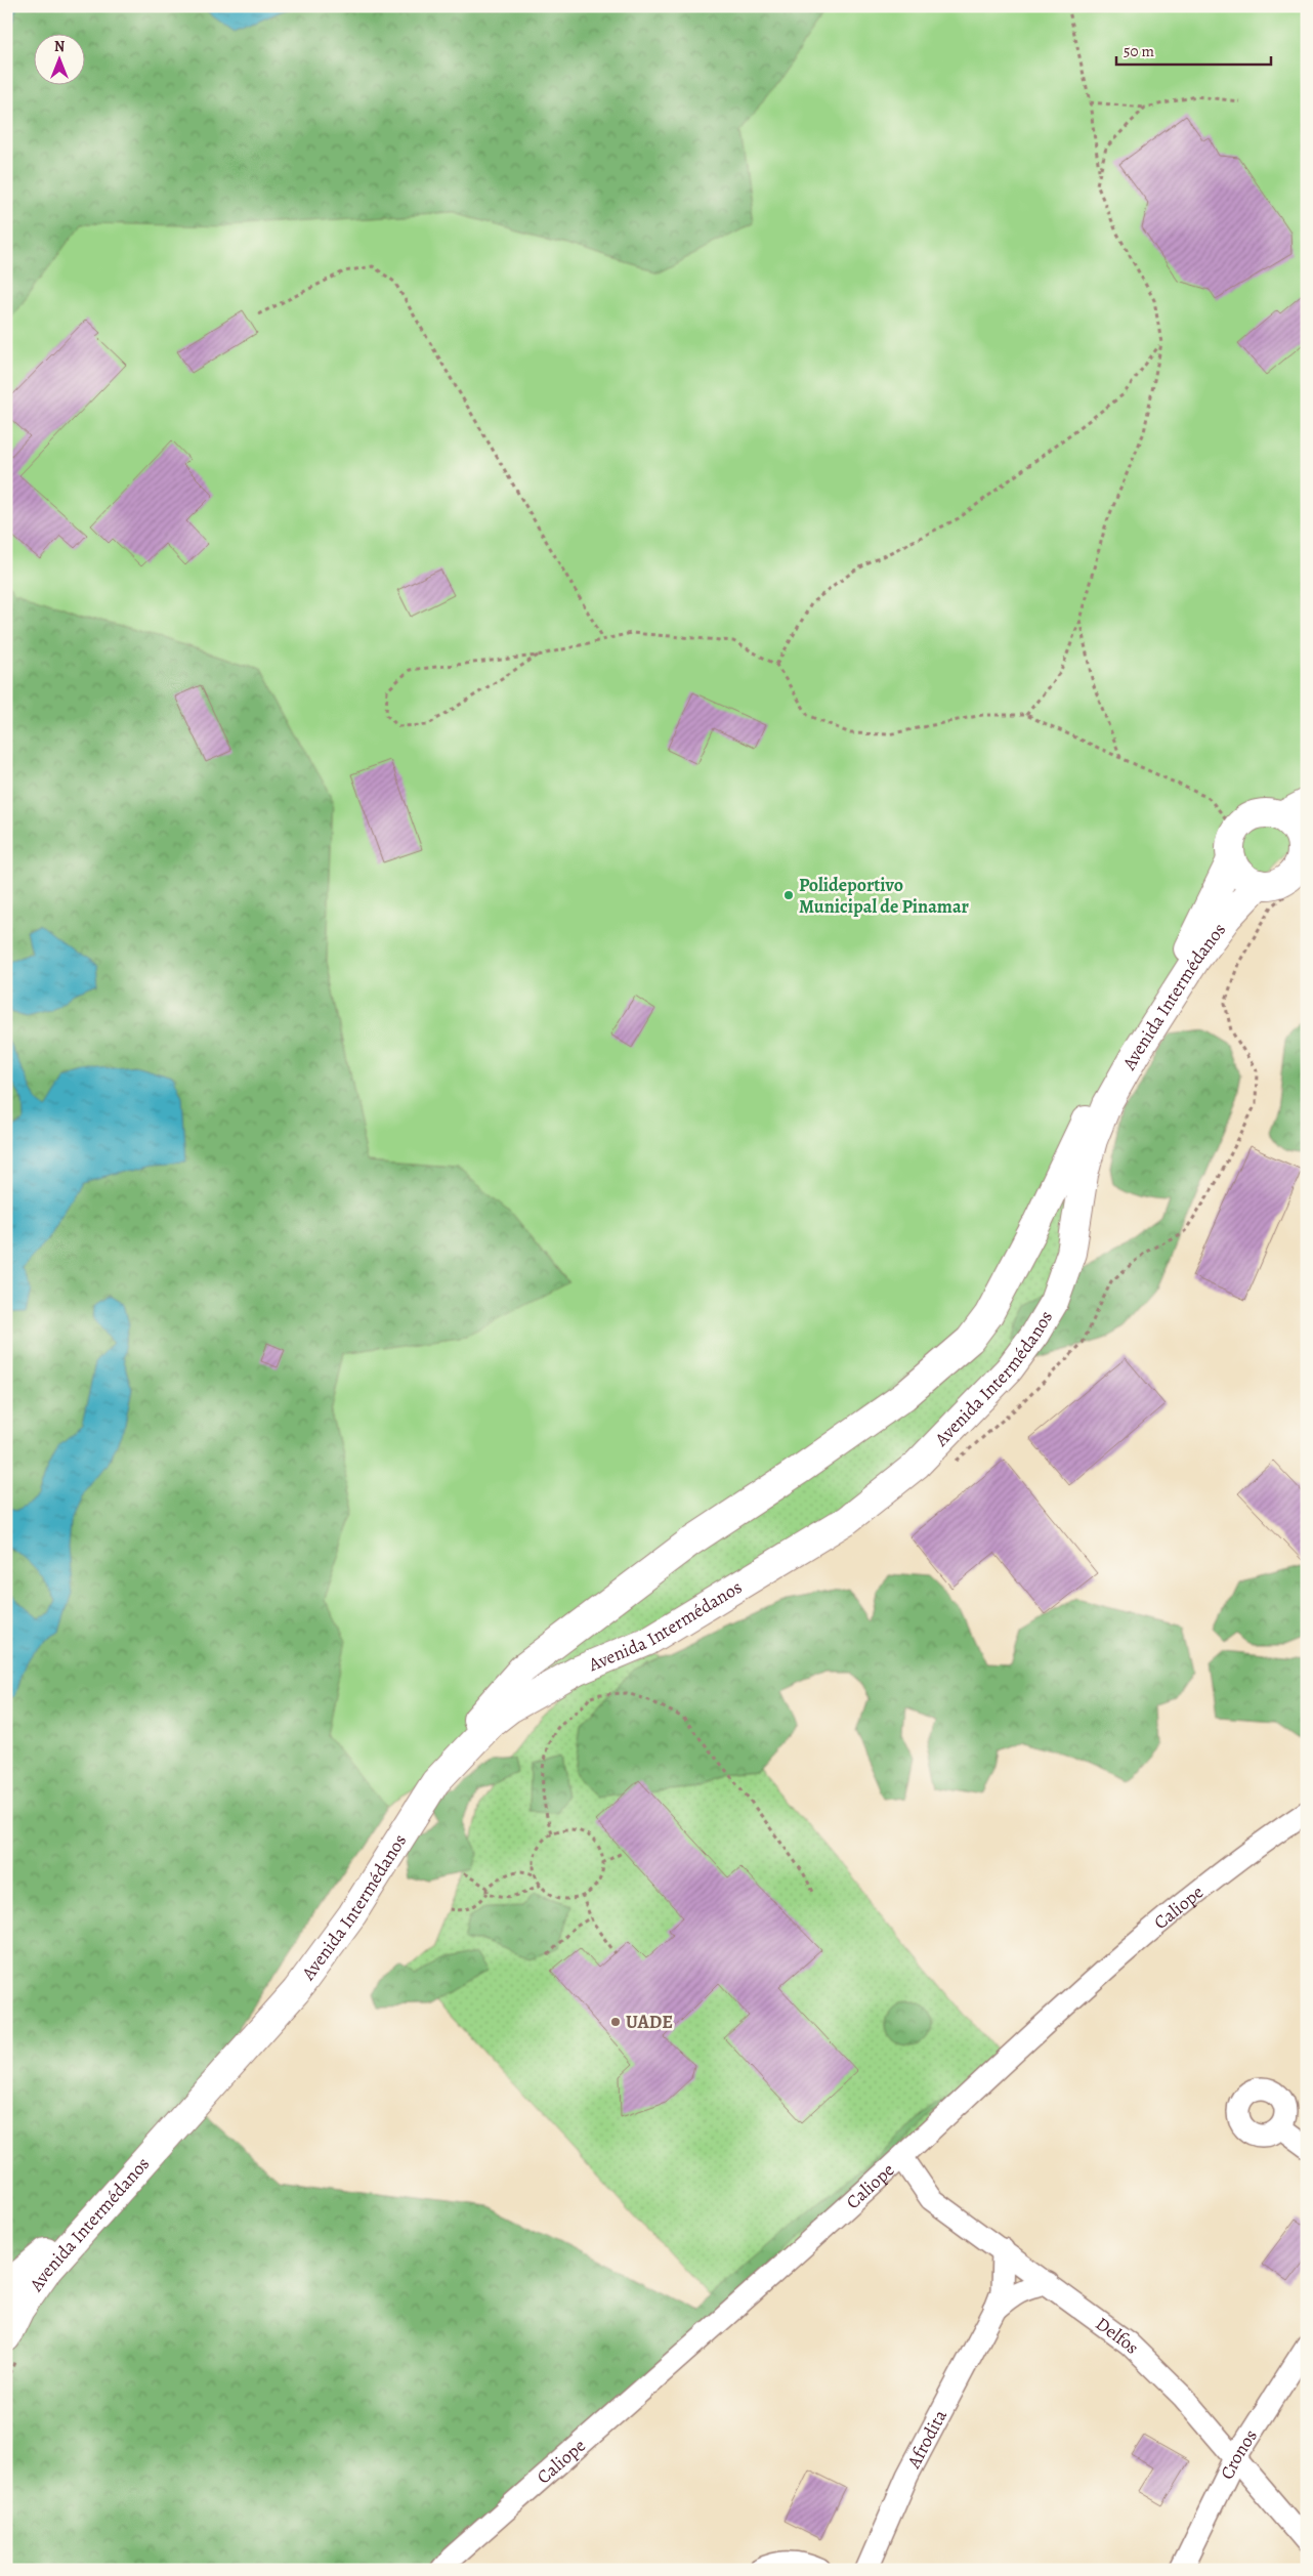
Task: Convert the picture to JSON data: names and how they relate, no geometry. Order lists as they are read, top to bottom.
{
  "streets": {
    "main road": ["Avenida Intermédanos"],
    "street": [
      "Caliope",
      "Delfos",
      "Afrodita",
      "Cronos"
    ]
  },
  "crossings": [
    ["Caliope", "Delfos"],
    ["Delfos", "Afrodita"],
    ["Delfos", "Cronos"]
  ],
  "places": ["Polideportivo Municipal de Pinamar", "UADE"],
  "scale_bar": "50 m",
  "north": "top"
}
